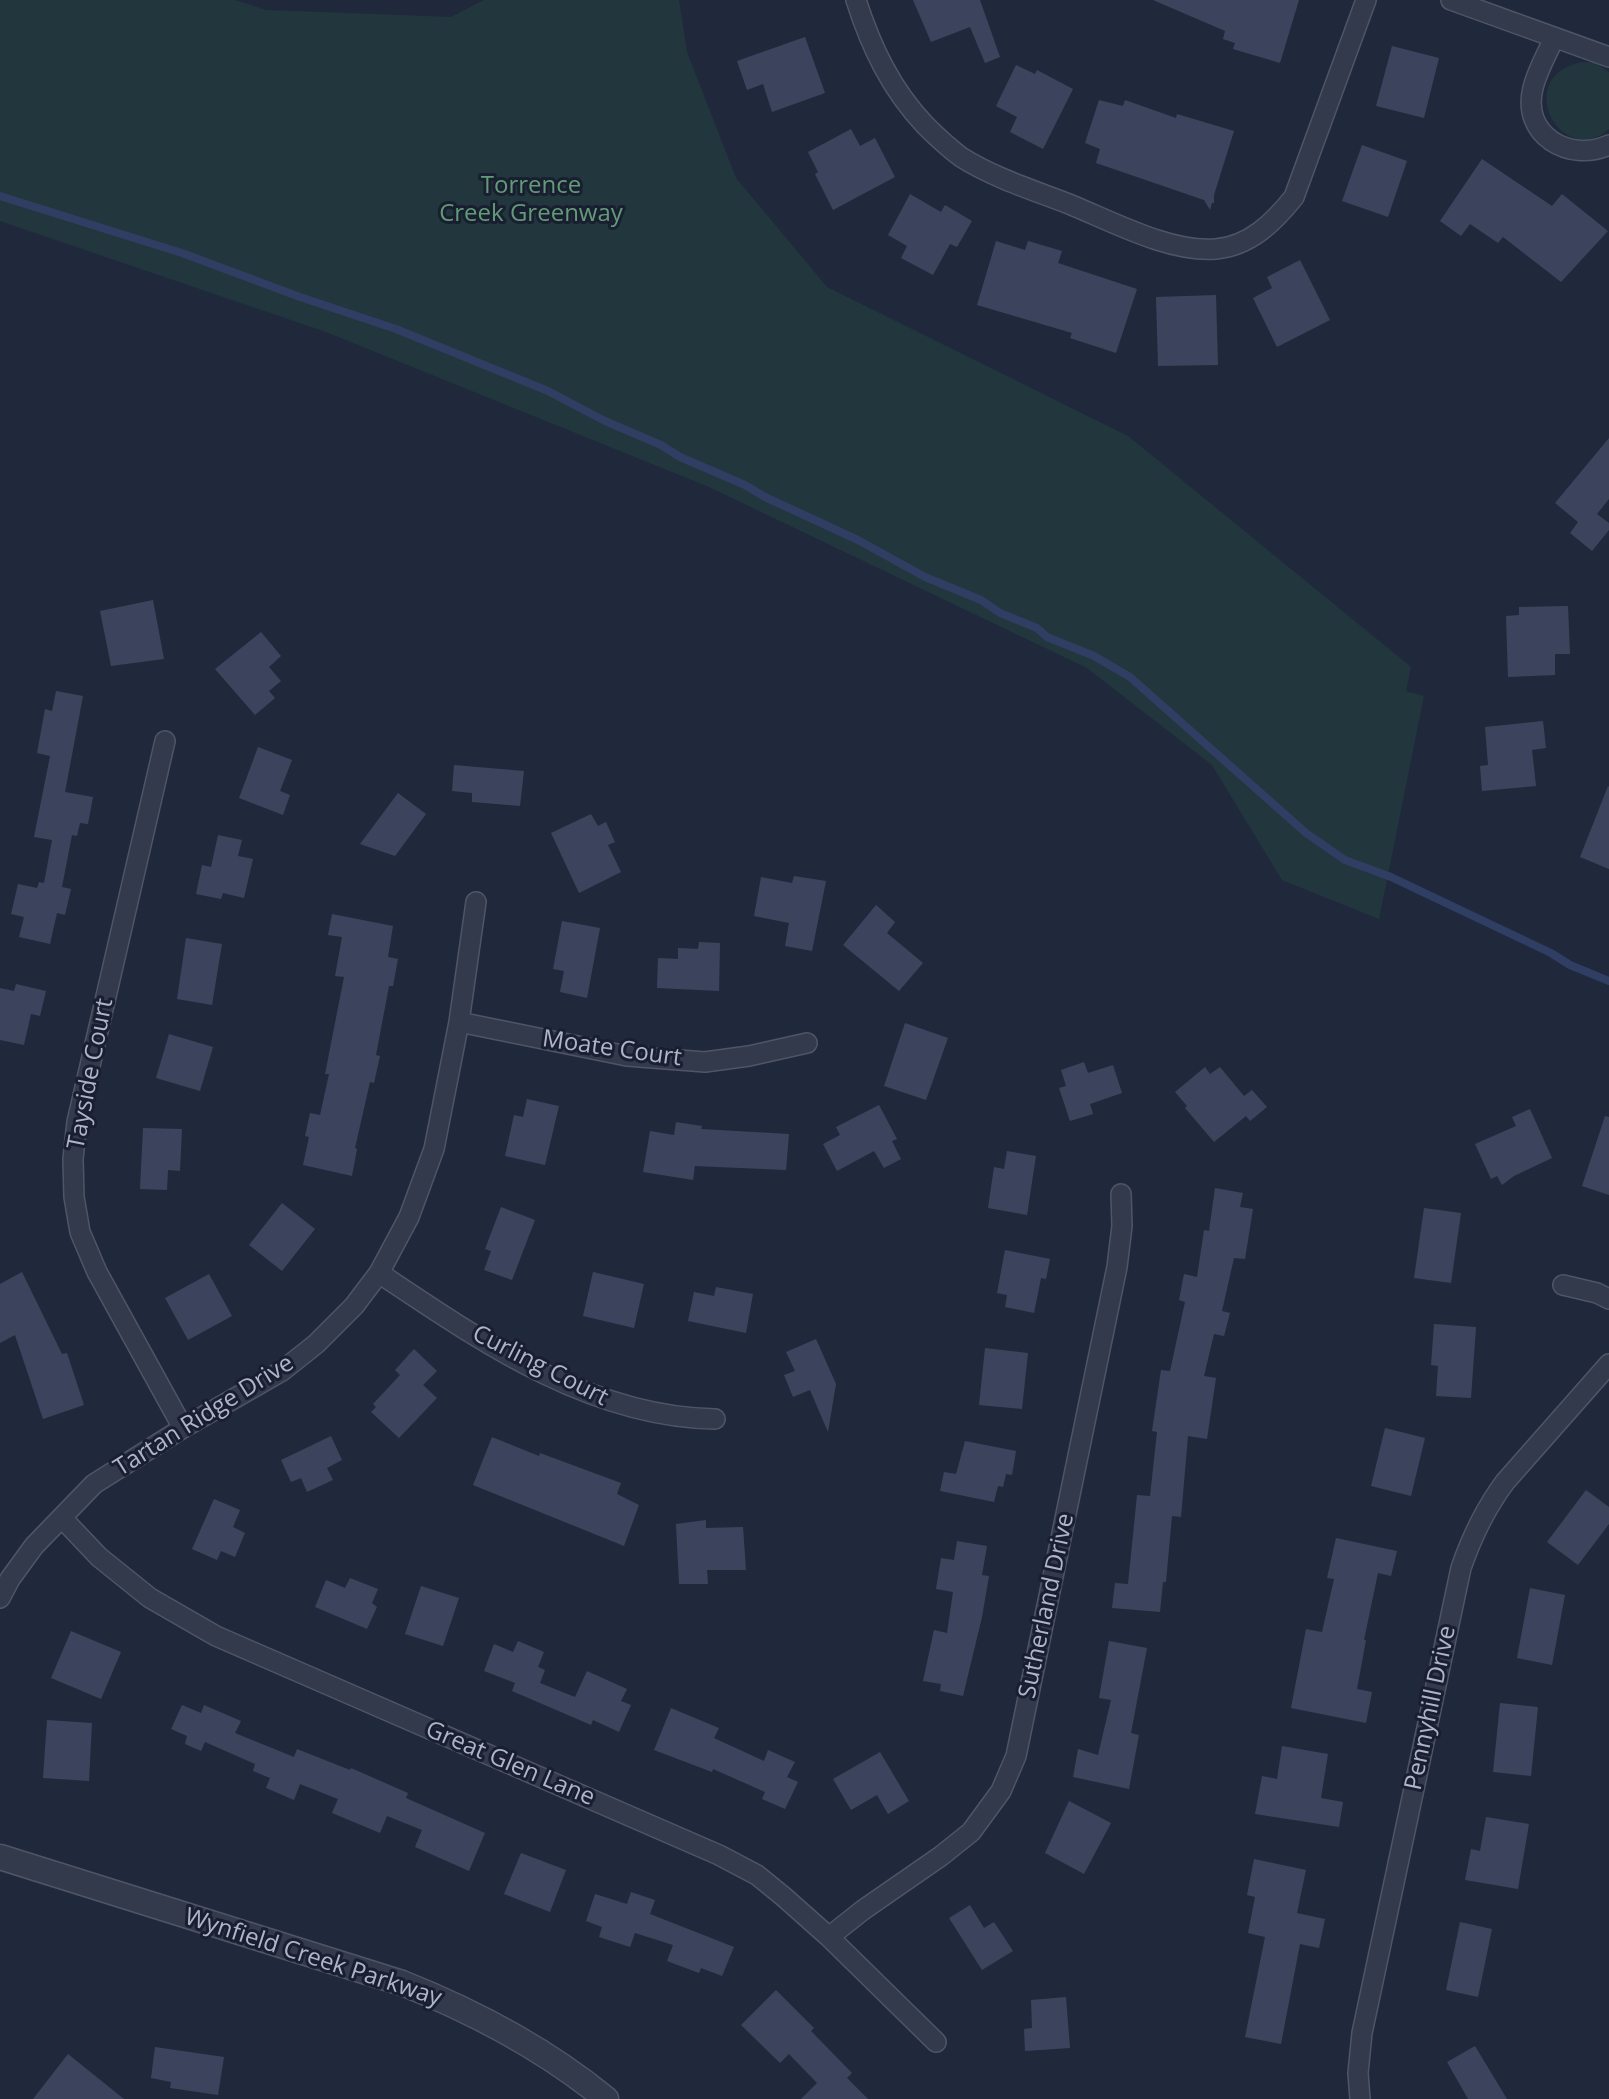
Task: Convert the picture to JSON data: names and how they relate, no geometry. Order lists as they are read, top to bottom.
{
  "streets": {
    "street": [
      "Moate Court",
      "Tayside Court",
      "Curling Court",
      "Tartan Ridge Drive",
      "Sutherland Drive",
      "Pennyhill Drive",
      "Great Glen Lane",
      "Wynfield Creek Parkway"
    ]
  },
  "crossings": [
    ["Moate Court", "Tartan Ridge Drive"],
    ["Tayside Court", "Tartan Ridge Drive"],
    ["Curling Court", "Tartan Ridge Drive"],
    ["Tartan Ridge Drive", "Great Glen Lane"],
    ["Sutherland Drive", "Great Glen Lane"]
  ],
  "parks": ["Torrence Creek Greenway"]
}
